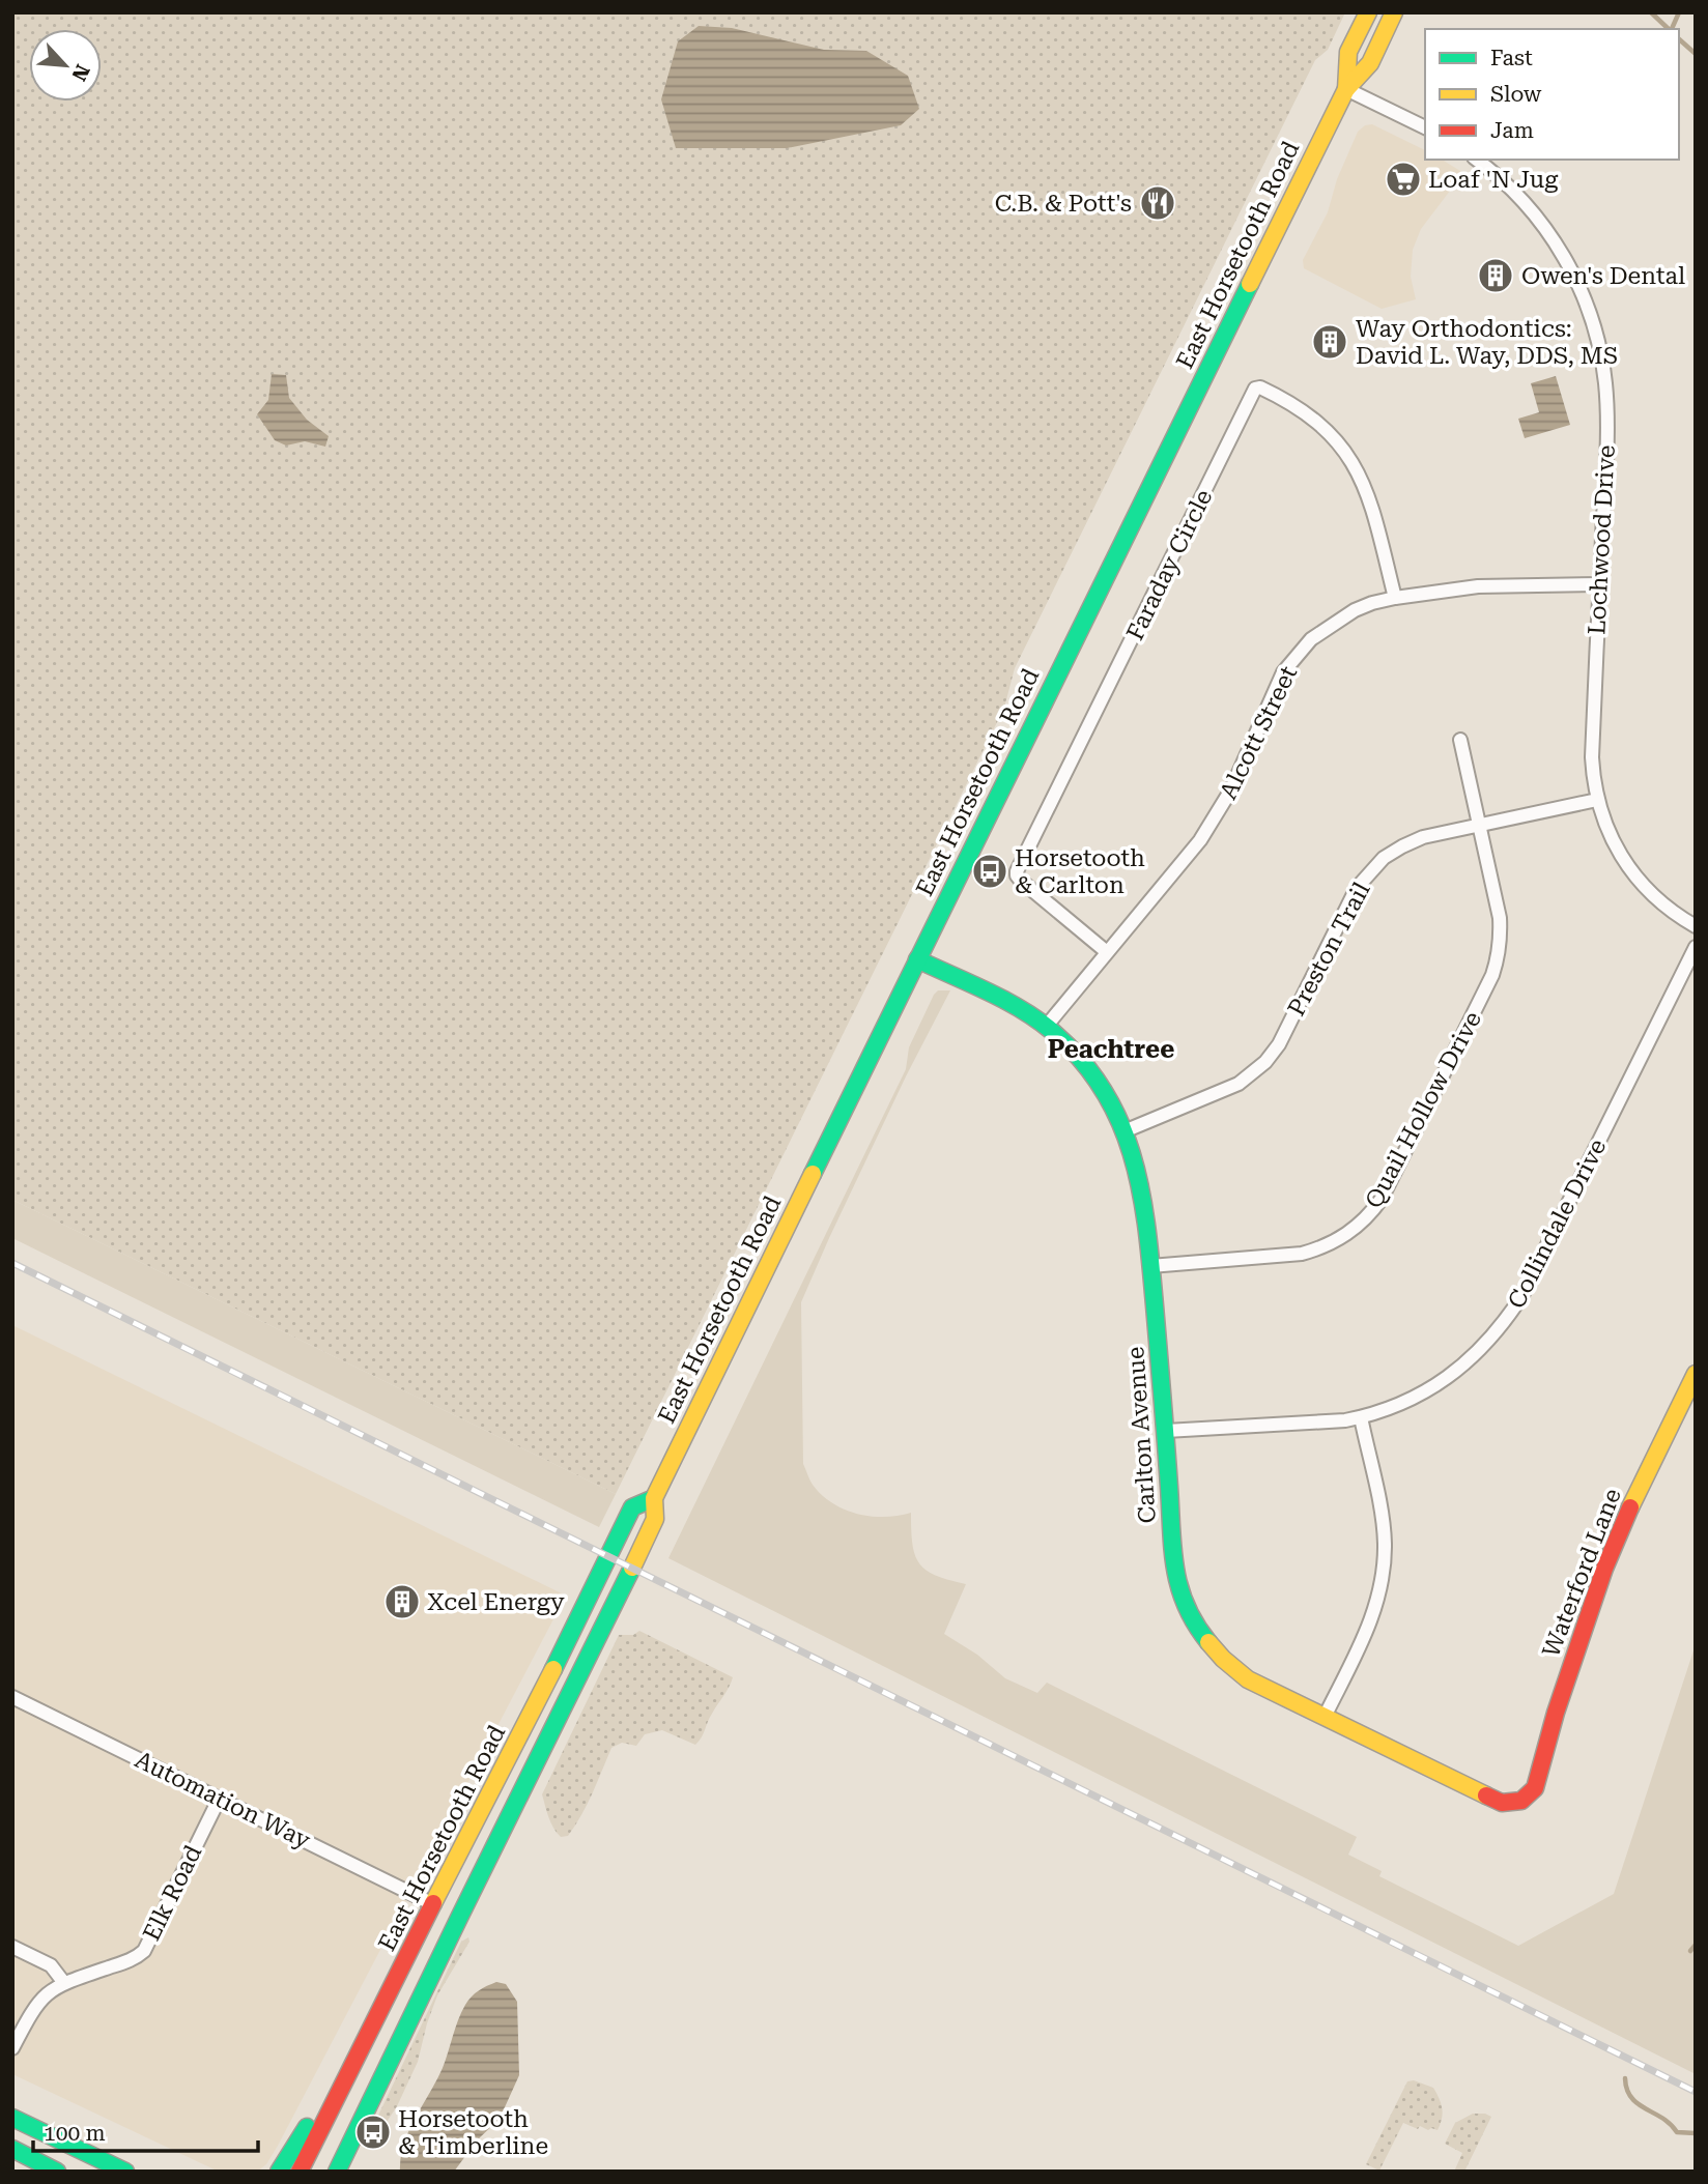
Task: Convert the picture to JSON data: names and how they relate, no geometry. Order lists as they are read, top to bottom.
{
  "streets": {
    "main road": ["East Horsetooth Road", "Carlton Avenue", "Waterford Lane"],
    "street": [
      "Lochwood Drive",
      "Faraday Circle",
      "Alcott Street",
      "Preston Trail",
      "Quail Hollow Drive",
      "Collindale Drive",
      "Automation Way",
      "Elk Road"
    ]
  },
  "crossings": [
    ["East Horsetooth Road", "Carlton Avenue"],
    ["East Horsetooth Road", "Automation Way"],
    ["Lochwood Drive", "Alcott Street"],
    ["Lochwood Drive", "Preston Trail"],
    ["Faraday Circle", "Alcott Street"],
    ["Alcott Street", "Carlton Avenue"],
    ["Preston Trail", "Quail Hollow Drive"],
    ["Preston Trail", "Carlton Avenue"],
    ["Quail Hollow Drive", "Carlton Avenue"],
    ["Collindale Drive", "Carlton Avenue"],
    ["Carlton Avenue", "Waterford Lane"],
    ["Automation Way", "Elk Road"]
  ],
  "districts": ["Peachtree"],
  "places": {
    "supermarket": ["Loaf 'N Jug"],
    "restaurant": ["C.B. & Pott's"],
    "building": ["Owen's Dental", "Way Orthodontics: David L. Way, DDS, MS", "Xcel Energy"],
    "bus stop": ["Horsetooth & Carlton", "Horsetooth & Timberline"]
  },
  "legend": ["Fast", "Slow", "Jam"],
  "scale_bar": "100 m",
  "north": "bottom right"
}
